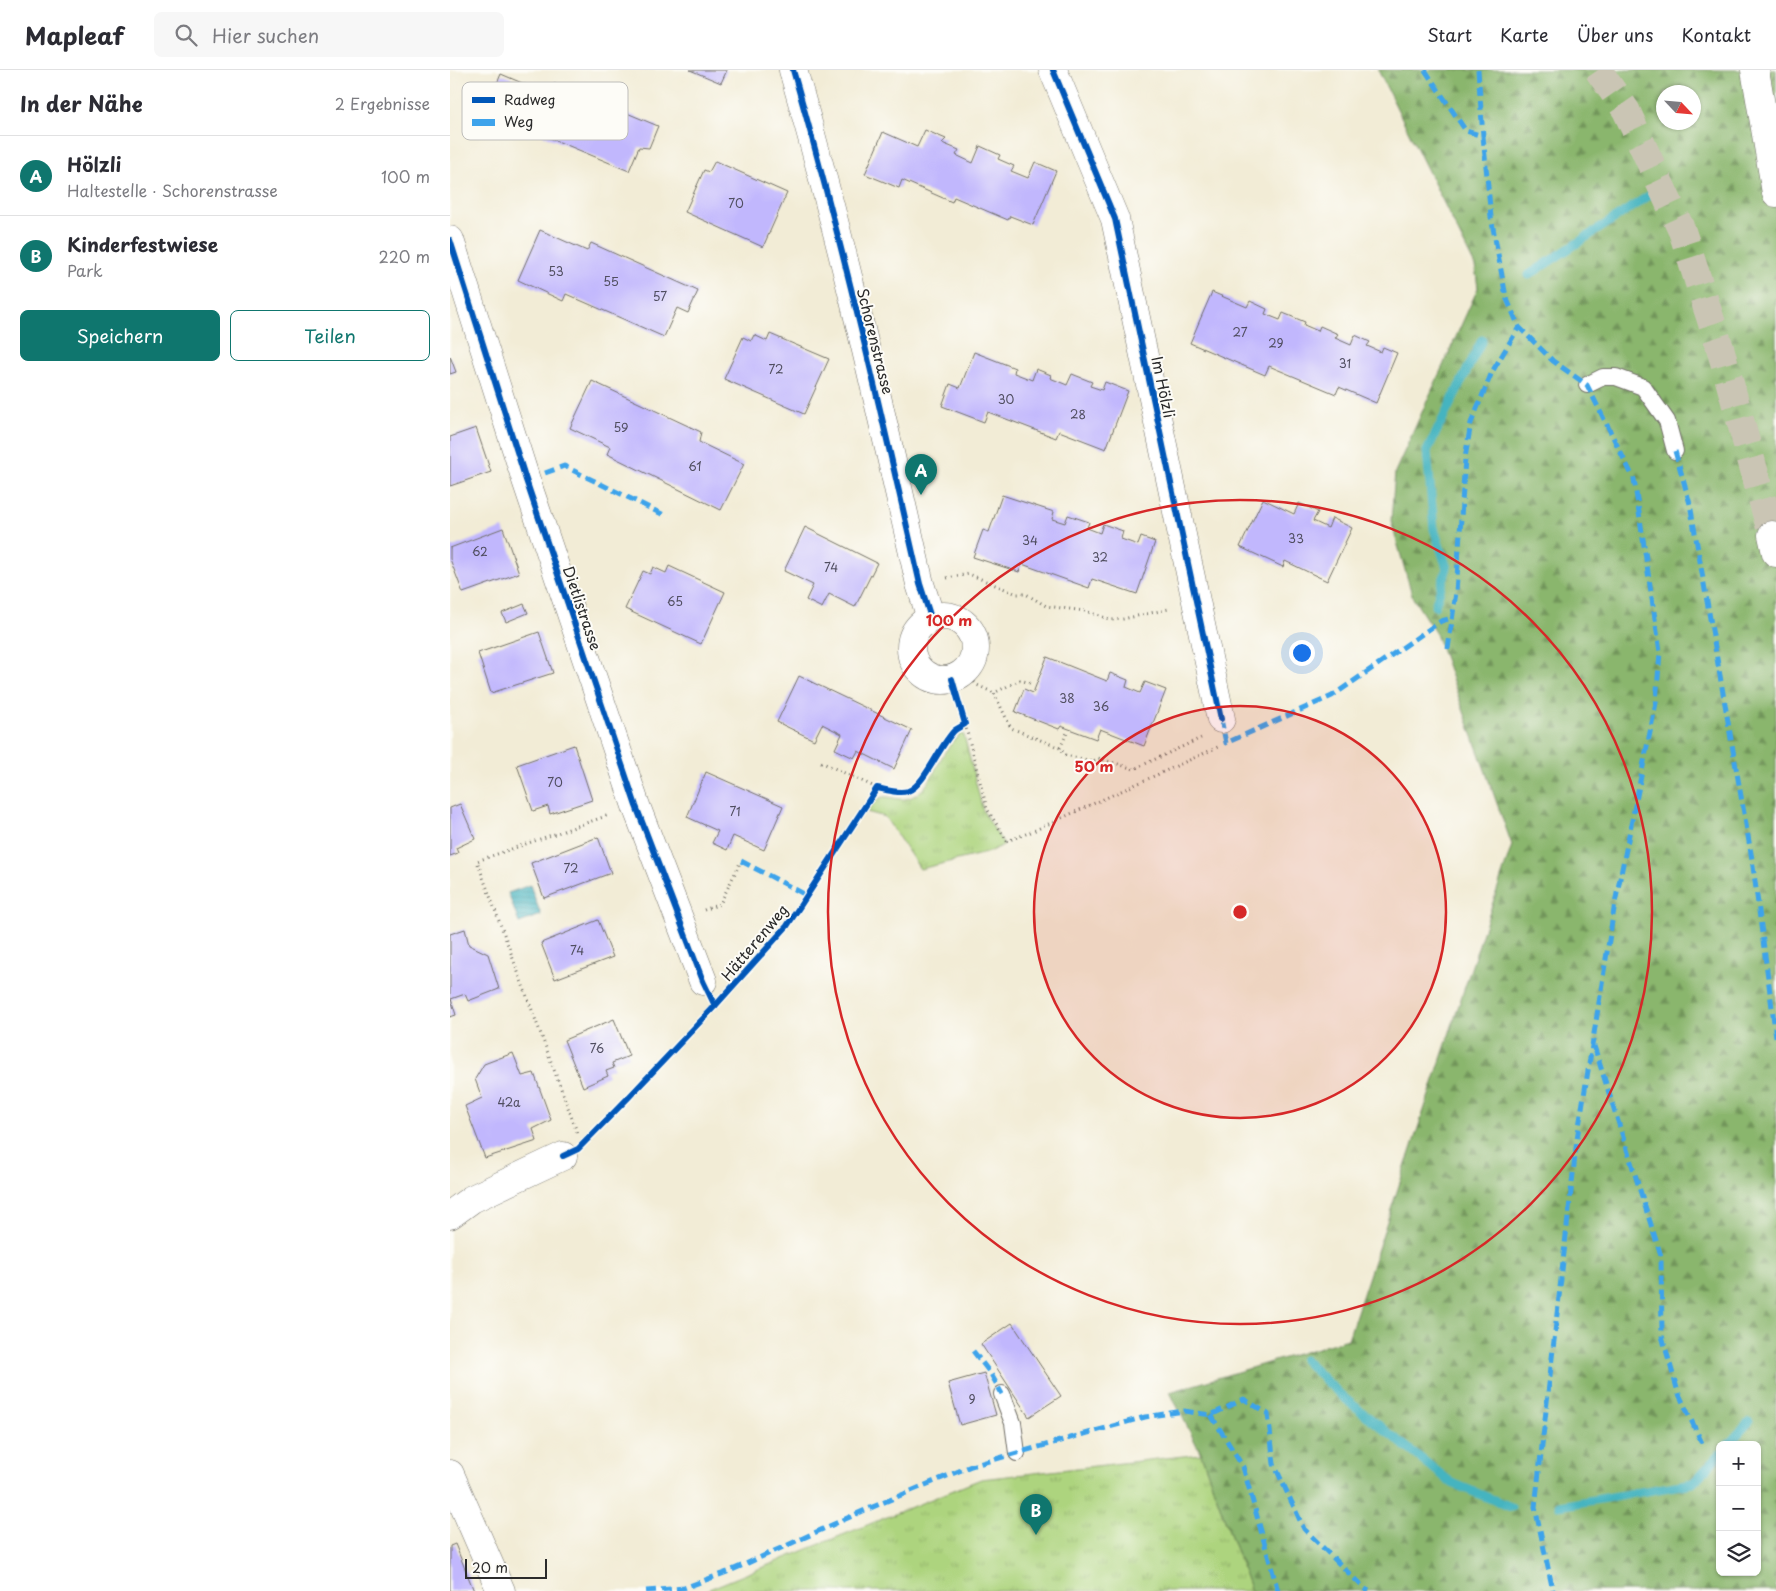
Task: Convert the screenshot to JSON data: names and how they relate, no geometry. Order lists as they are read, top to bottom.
{
  "streets": {
    "main road": ["Schorenstrasse", "Im Hölzli", "Dietlistrasse"],
    "cycle path": ["Hätterenweg"]
  },
  "house_numbers": [
    "70",
    "53",
    "55",
    "57",
    "27",
    "29",
    "31",
    "72",
    "30",
    "28",
    "59",
    "61",
    "33",
    "34",
    "62",
    "32",
    "74",
    "65",
    "38",
    "36",
    "70",
    "71",
    "72",
    "74",
    "76",
    "42a",
    "9"
  ],
  "legend": ["Radweg", "Weg"],
  "scale_bar": "20 m",
  "north": "bottom right",
  "page": {
    "header": "Mapleaf",
    "search": "Hier suchen",
    "nav": [
      "Start",
      "Karte",
      "Über uns",
      "Kontakt"
    ],
    "heading": ["In der Nähe", "2 Ergebnisse"],
    "list": [
      {
        "mark": "A",
        "name": "Hölzli",
        "note": "Haltestelle · Schorenstrasse",
        "value": "100 m"
      },
      {
        "mark": "B",
        "name": "Kinderfestwiese",
        "note": "Park",
        "value": "220 m"
      }
    ],
    "buttons": ["Speichern", "Teilen"],
    "pins": ["A", "B"],
    "map_buttons": ["+", "−"],
    "scale": "20 m"
  },
  "rings": ["100 m", "50 m"]
}
